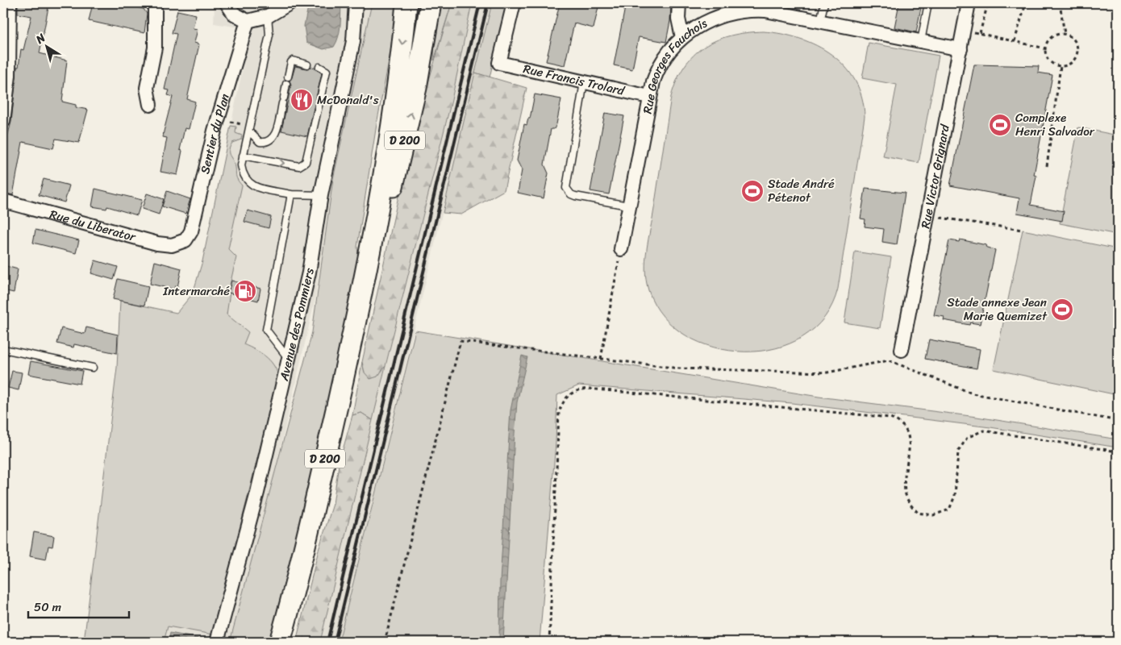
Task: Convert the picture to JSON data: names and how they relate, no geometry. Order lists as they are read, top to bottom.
{
  "streets": {
    "main road": ["D 200"],
    "street": [
      "Rue Georges Fauchois",
      "Rue Francis Trolard",
      "Sentier du Plan",
      "Rue Victor Grignard",
      "Rue du Liberator",
      "Avenue des Pommiers"
    ]
  },
  "crossings": [
    ["Rue Georges Fauchois", "Rue Francis Trolard"],
    ["Rue Georges Fauchois", "Rue Victor Grignard"],
    ["Sentier du Plan", "Rue du Liberator"]
  ],
  "places": {
    "restaurant": ["McDonald's"],
    "sports": ["Complexe Henri Salvador", "Stade André Pétenot", "Stade annexe Jean Marie Quemizet"],
    "fuel station": ["Intermarché"]
  },
  "scale_bar": "50 m",
  "north": "top left"
}
